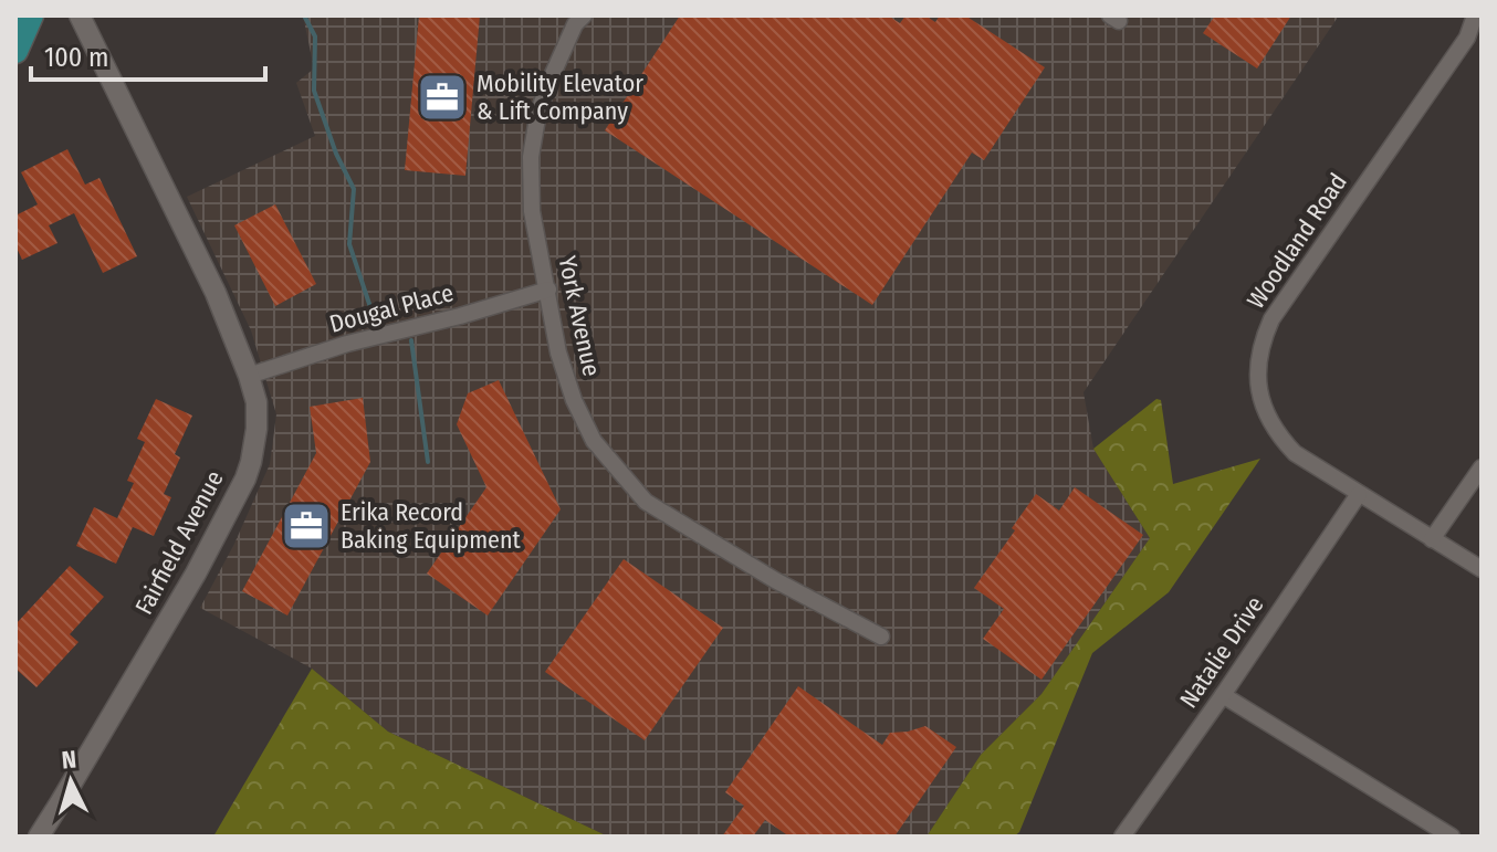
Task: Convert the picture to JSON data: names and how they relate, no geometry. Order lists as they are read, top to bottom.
{
  "streets": {
    "street": [
      "Woodland Road",
      "Dougal Place",
      "York Avenue",
      "Fairfield Avenue",
      "Natalie Drive"
    ]
  },
  "crossings": [
    ["Woodland Road", "Natalie Drive"],
    ["Dougal Place", "York Avenue"],
    ["Dougal Place", "Fairfield Avenue"]
  ],
  "places": {
    "office": ["Mobility Elevator & Lift Company", "Erika Record Baking Equipment"]
  },
  "scale_bar": "100 m",
  "north": "top"
}
